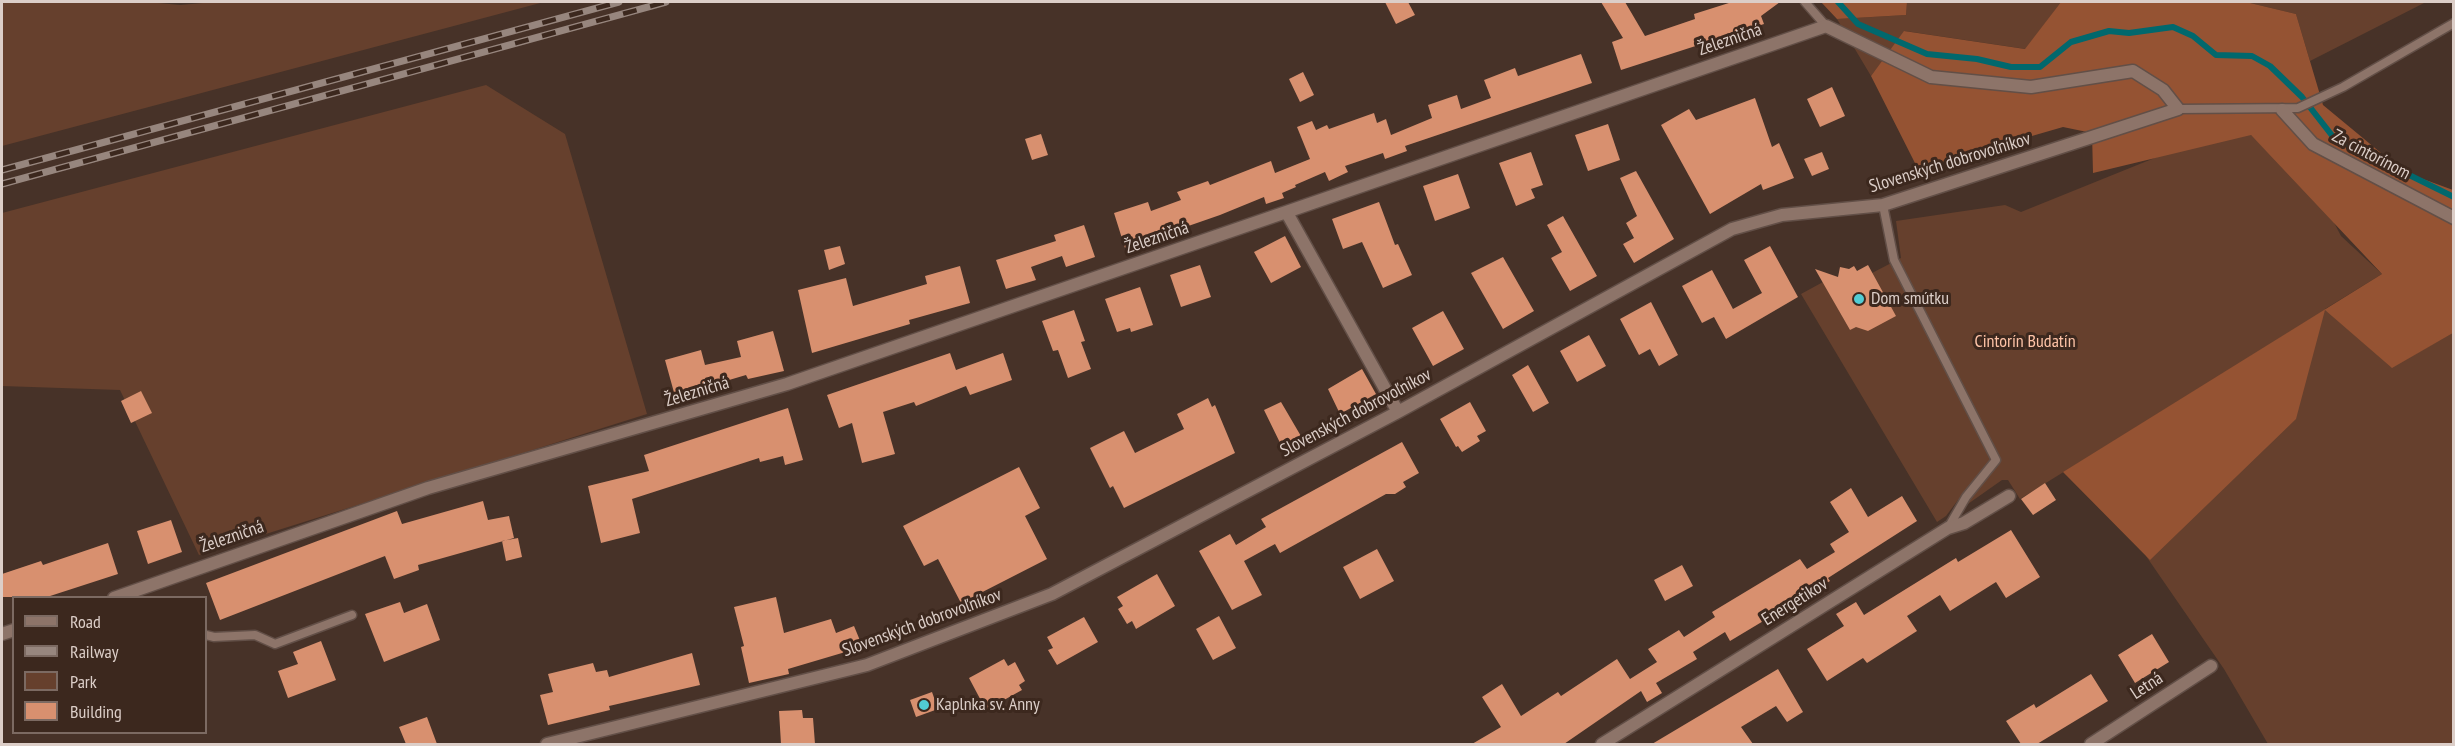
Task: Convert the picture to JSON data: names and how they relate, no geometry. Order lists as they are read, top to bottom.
{
  "streets": {
    "street": [
      "Železničná",
      "Za cintorínom",
      "Slovenských dobrovoľníkov",
      "Energetikov",
      "Letná"
    ]
  },
  "parks": ["Cintorín Budatín"],
  "places": ["Dom smútku", "Kaplnka sv. Anny"],
  "legend": [
    "Road",
    "Railway",
    "Park",
    "Building"
  ]
}
